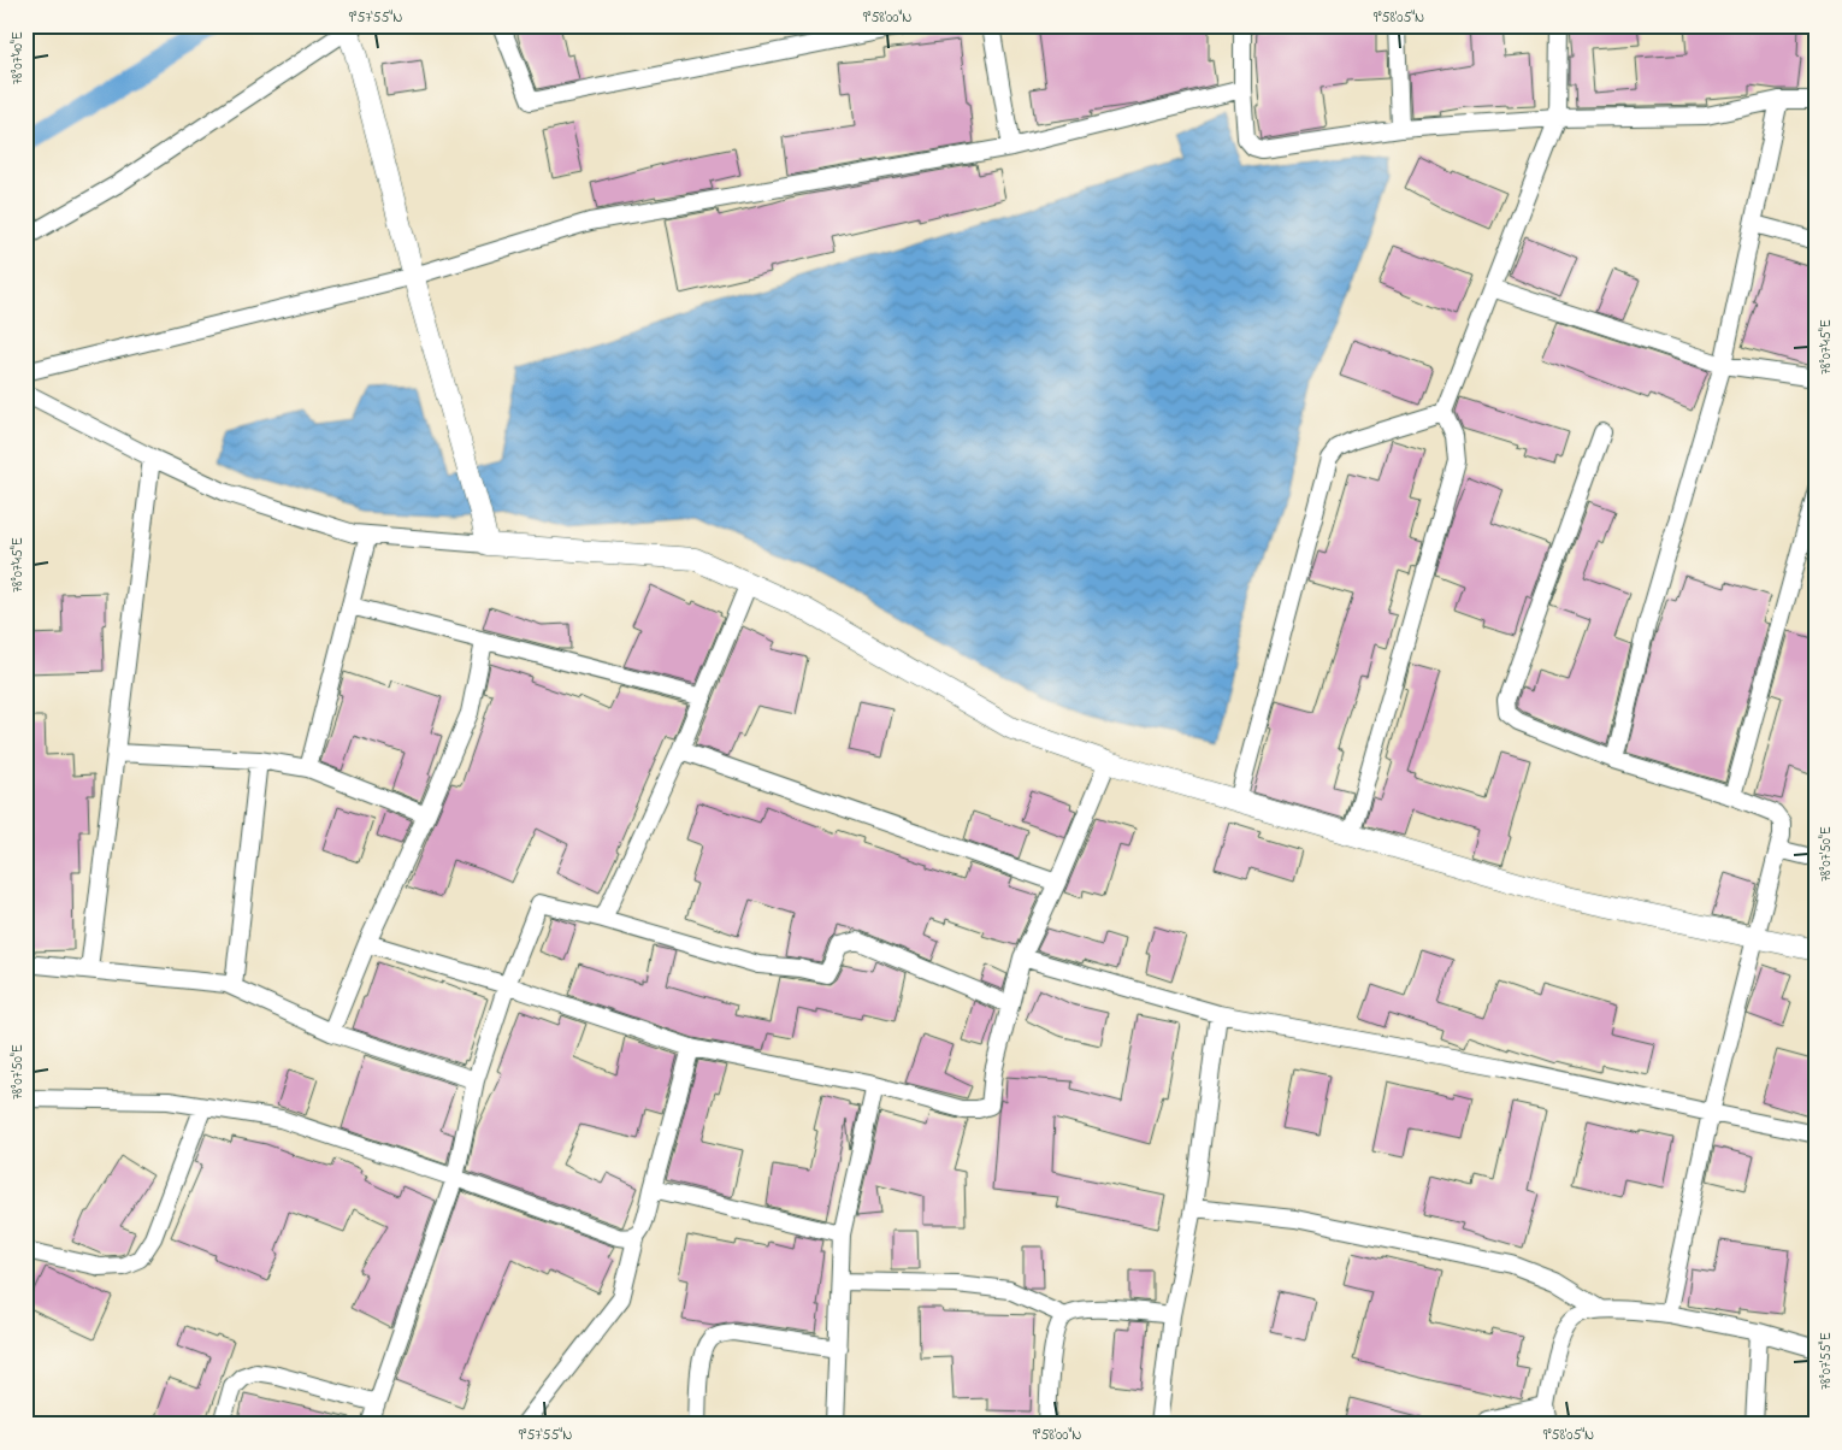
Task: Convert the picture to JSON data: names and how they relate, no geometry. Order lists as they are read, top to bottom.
{
  "coordinates": [
    "9°57'55\"N",
    "9°58'00\"N",
    "9°58'05\"N",
    "78°07'40\"E",
    "78°07'45\"E",
    "78°07'50\"E",
    "78°07'55\"E"
  ]
}
